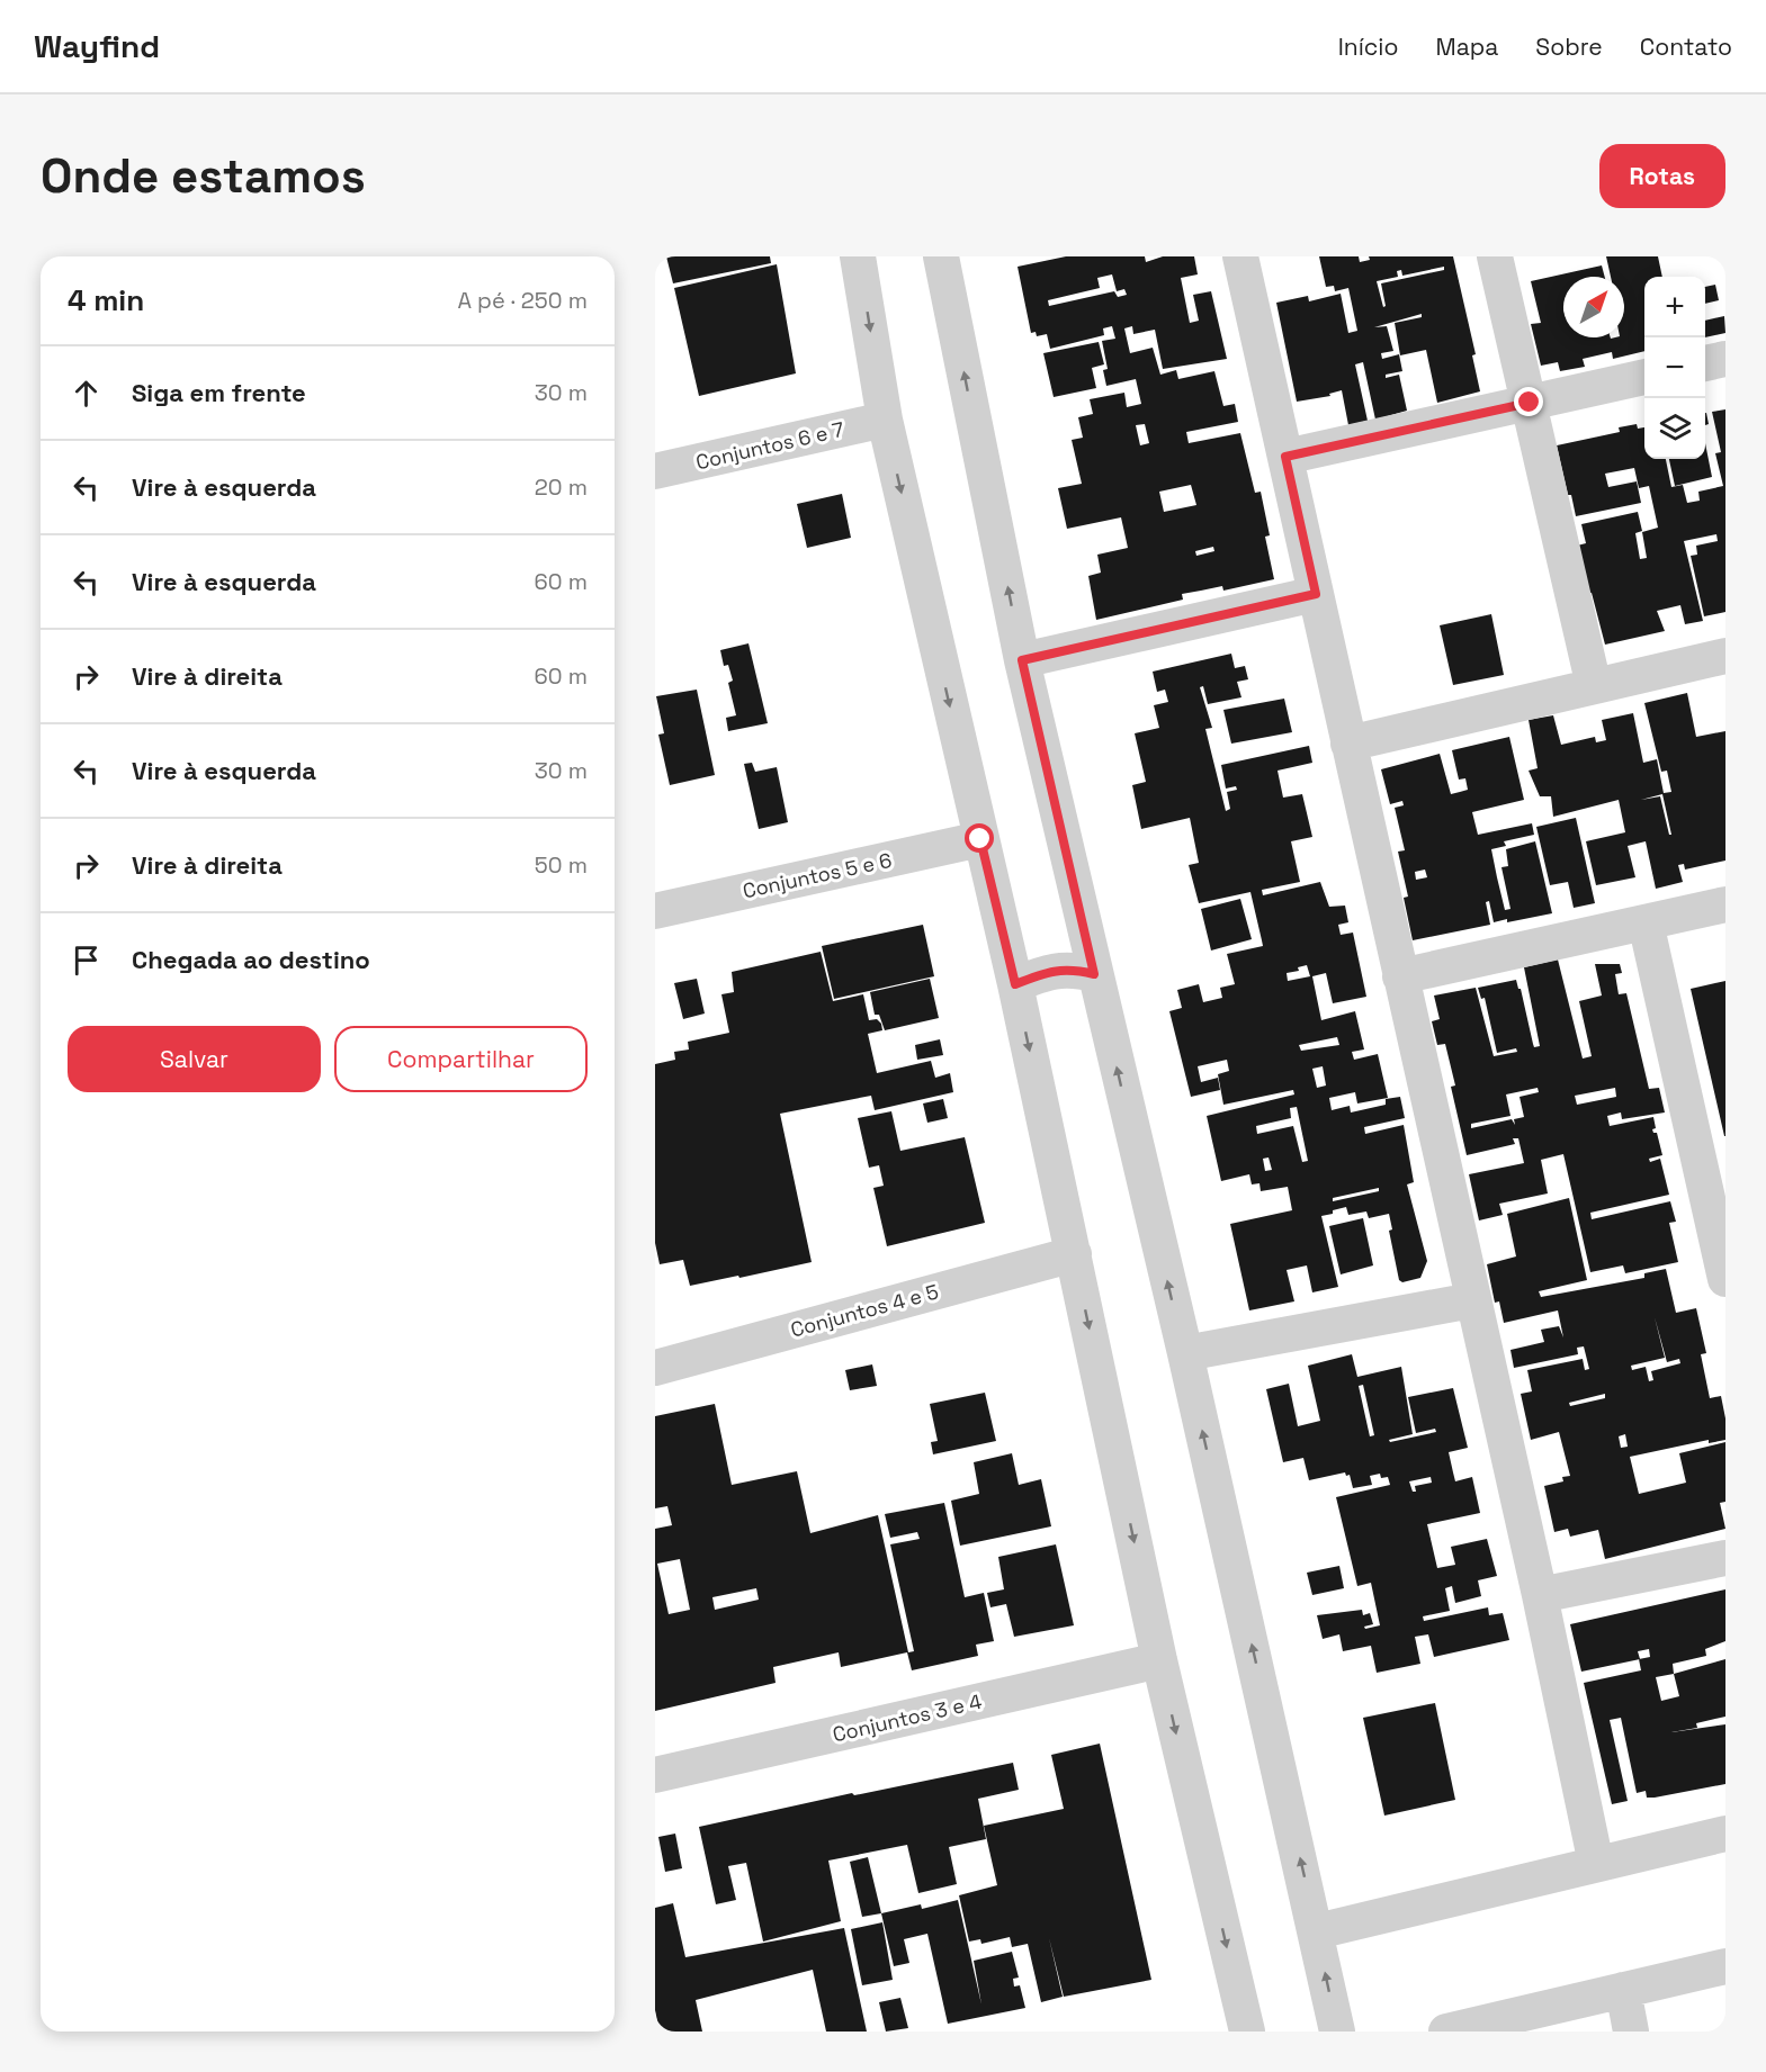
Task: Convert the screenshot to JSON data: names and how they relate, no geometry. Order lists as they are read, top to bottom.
{
  "streets": {
    "street": [
      "Conjuntos 6 e 7",
      "Conjuntos 5 e 6",
      "Conjuntos 4 e 5",
      "Conjuntos 3 e 4"
    ]
  },
  "north": "top right",
  "page": {
    "header": "Wayfind",
    "nav": [
      "Início",
      "Mapa",
      "Sobre",
      "Contato"
    ],
    "buttons": [
      "Rotas",
      ["Salvar", "Compartilhar"]
    ],
    "title": "Onde estamos",
    "heading": ["4 min", "A pé · 250 m"],
    "map_buttons": ["+", "−"],
    "list": [
      ["Siga em frente", "30 m"],
      ["Vire à esquerda", "20 m"],
      ["Vire à esquerda", "60 m"],
      ["Vire à direita", "60 m"],
      ["Vire à esquerda", "30 m"],
      ["Vire à direita", "50 m"],
      "Chegada ao destino"
    ]
  }
}
